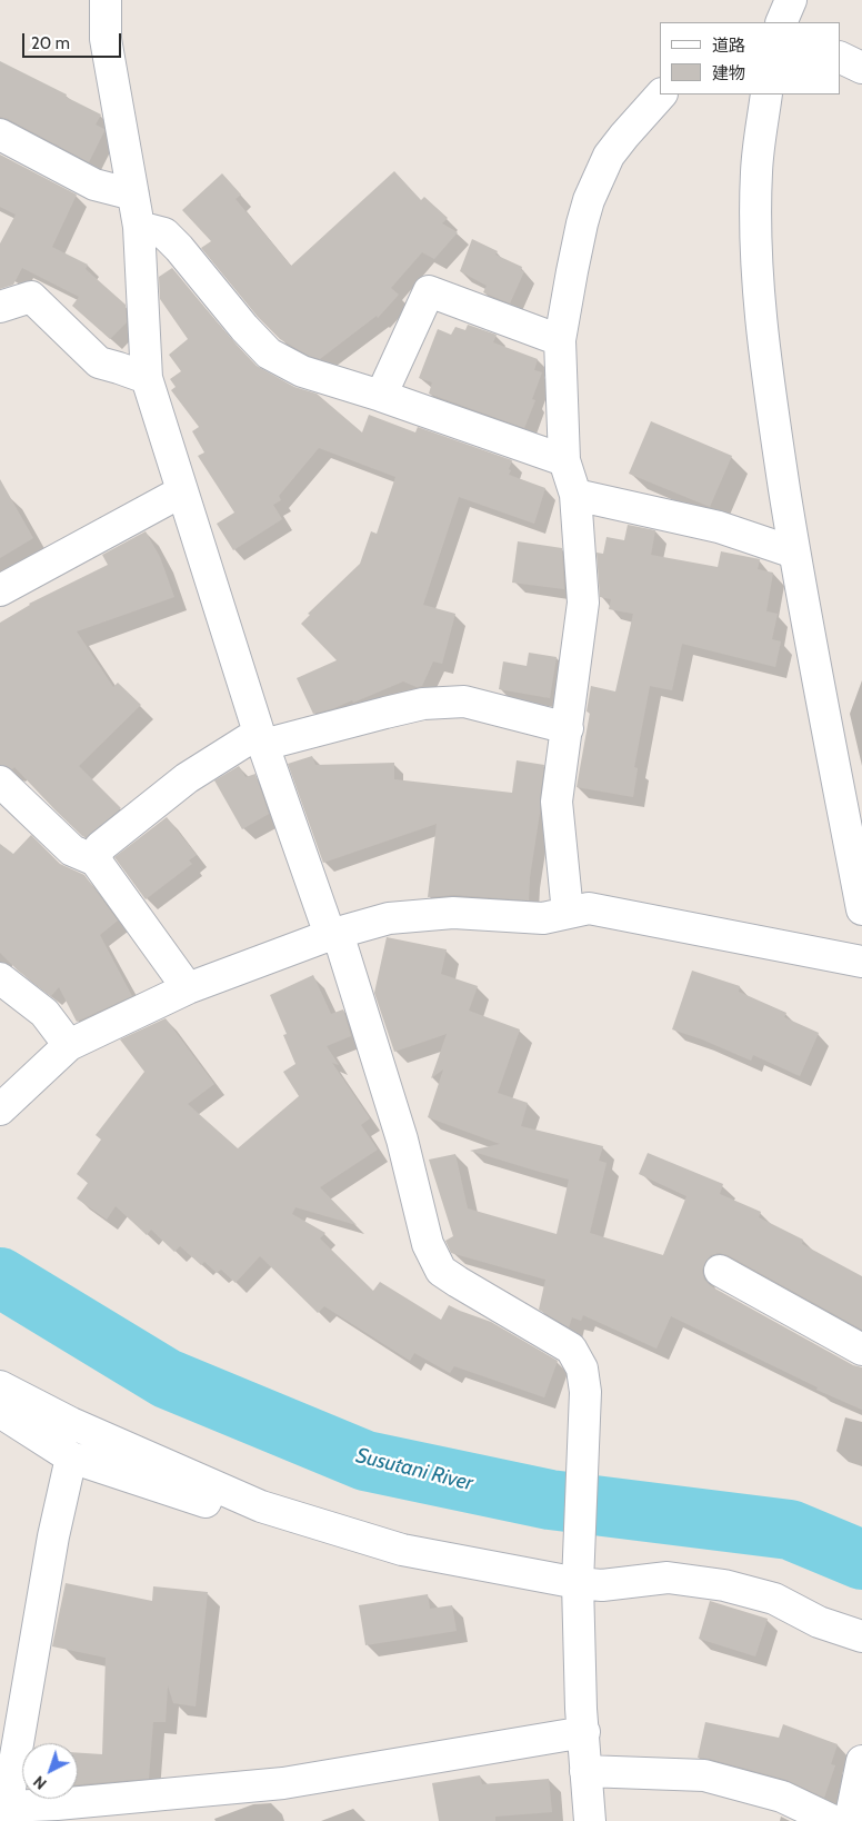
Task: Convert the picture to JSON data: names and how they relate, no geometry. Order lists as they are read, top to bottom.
{
  "water": ["Susutani River"],
  "legend": ["道路", "建物"],
  "scale_bar": "20 m",
  "north": "bottom left"
}
